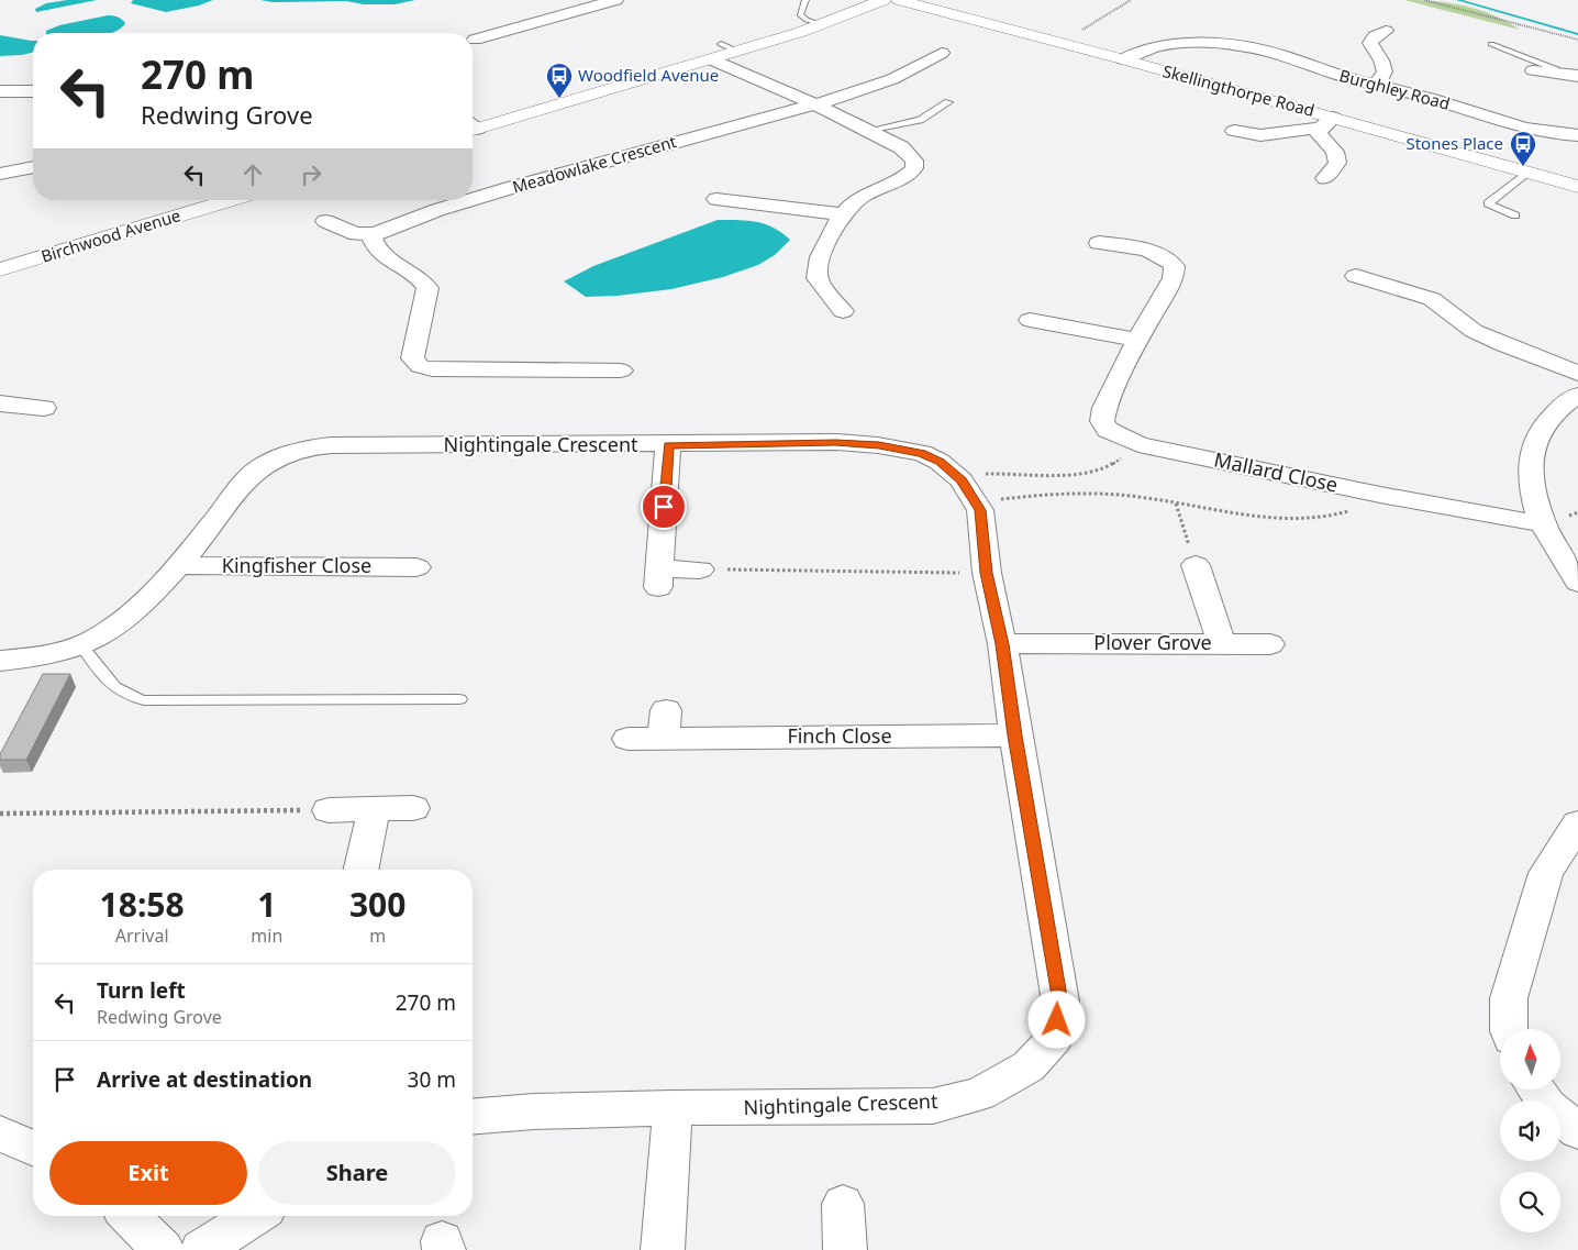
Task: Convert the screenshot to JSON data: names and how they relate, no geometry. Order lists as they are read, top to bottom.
{
  "streets": {
    "street": [
      "Burghley Road",
      "Skellingthorpe Road",
      "Meadowlake Crescent",
      "Birchwood Avenue",
      "Nightingale Crescent",
      "Mallard Close",
      "Kingfisher Close",
      "Plover Grove",
      "Finch Close"
    ]
  },
  "crossings": [
    ["Burghley Road", "Skellingthorpe Road"],
    ["Nightingale Crescent", "Kingfisher Close"],
    ["Nightingale Crescent", "Plover Grove"],
    ["Nightingale Crescent", "Finch Close"]
  ],
  "places": {
    "bus stop": ["Woodfield Avenue", "Stones Place"]
  },
  "north": "top",
  "page": {
    "turn": ["270 m", "Redwing Grove"],
    "eta": [
      "18:58",
      "Arrival",
      "1",
      "min",
      "300",
      "m"
    ],
    "list": [
      {
        "name": "Turn left",
        "note": "Redwing Grove",
        "value": "270 m"
      },
      {
        "name": "Arrive at destination",
        "value": "30 m"
      }
    ],
    "buttons": ["Exit", "Share"]
  }
}
